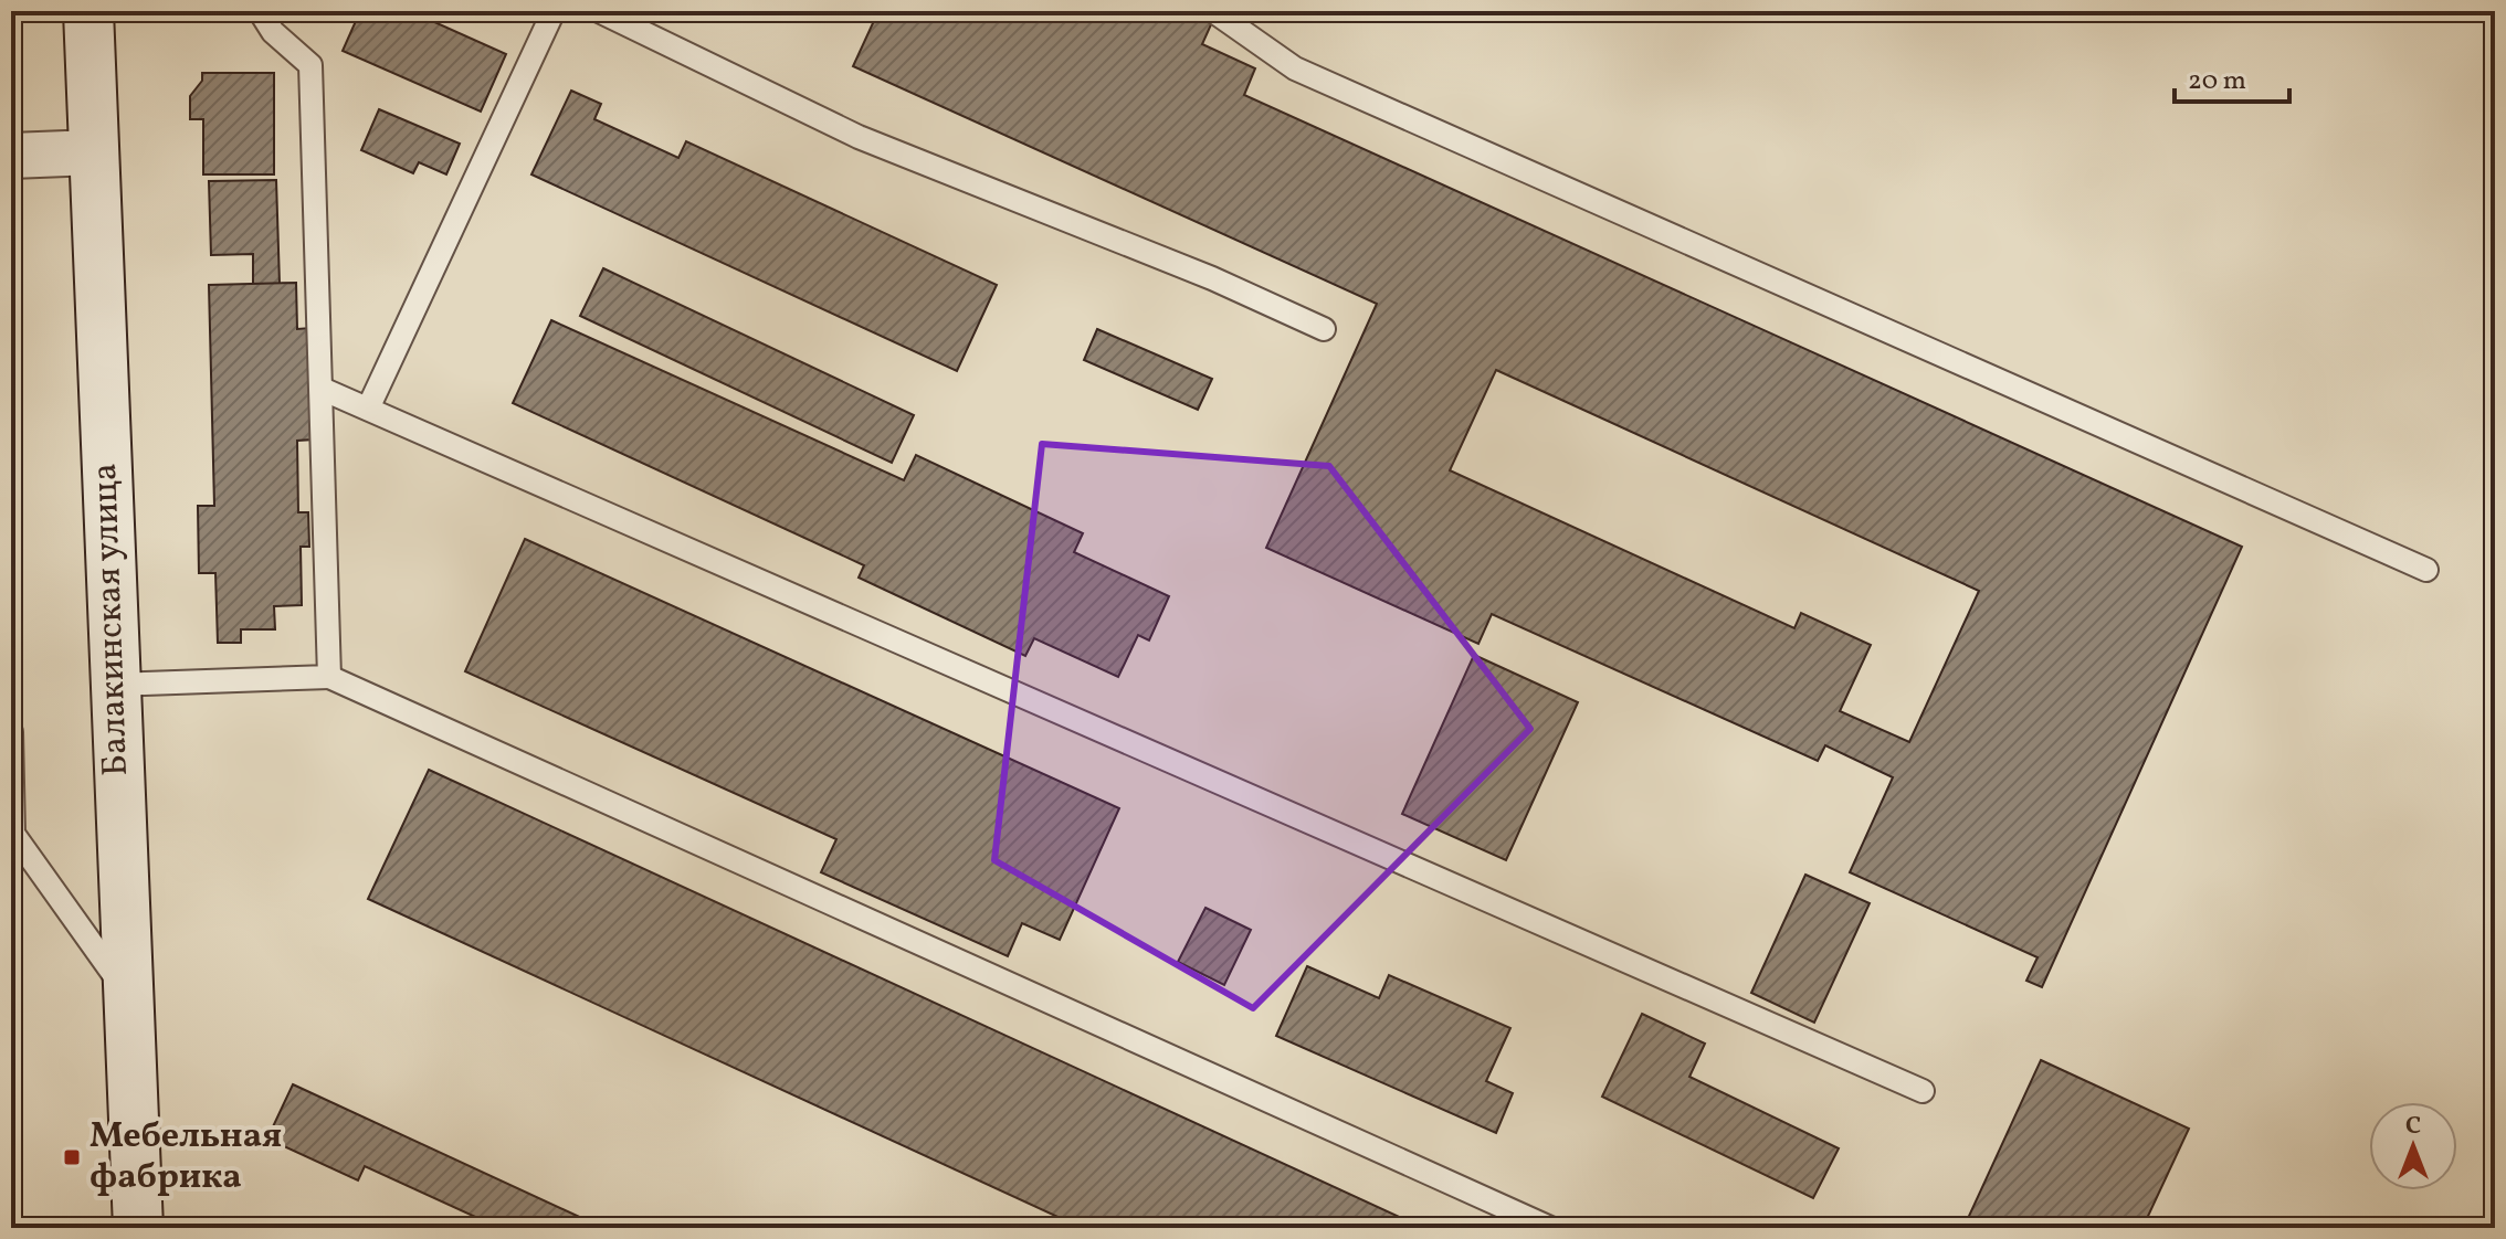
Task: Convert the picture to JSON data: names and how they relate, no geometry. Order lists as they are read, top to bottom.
{
  "streets": {
    "main road": ["Балакинская улица"]
  },
  "places": {
    "transit": ["Мебельная фабрика"]
  },
  "scale_bar": "20 m",
  "north": "top"
}
